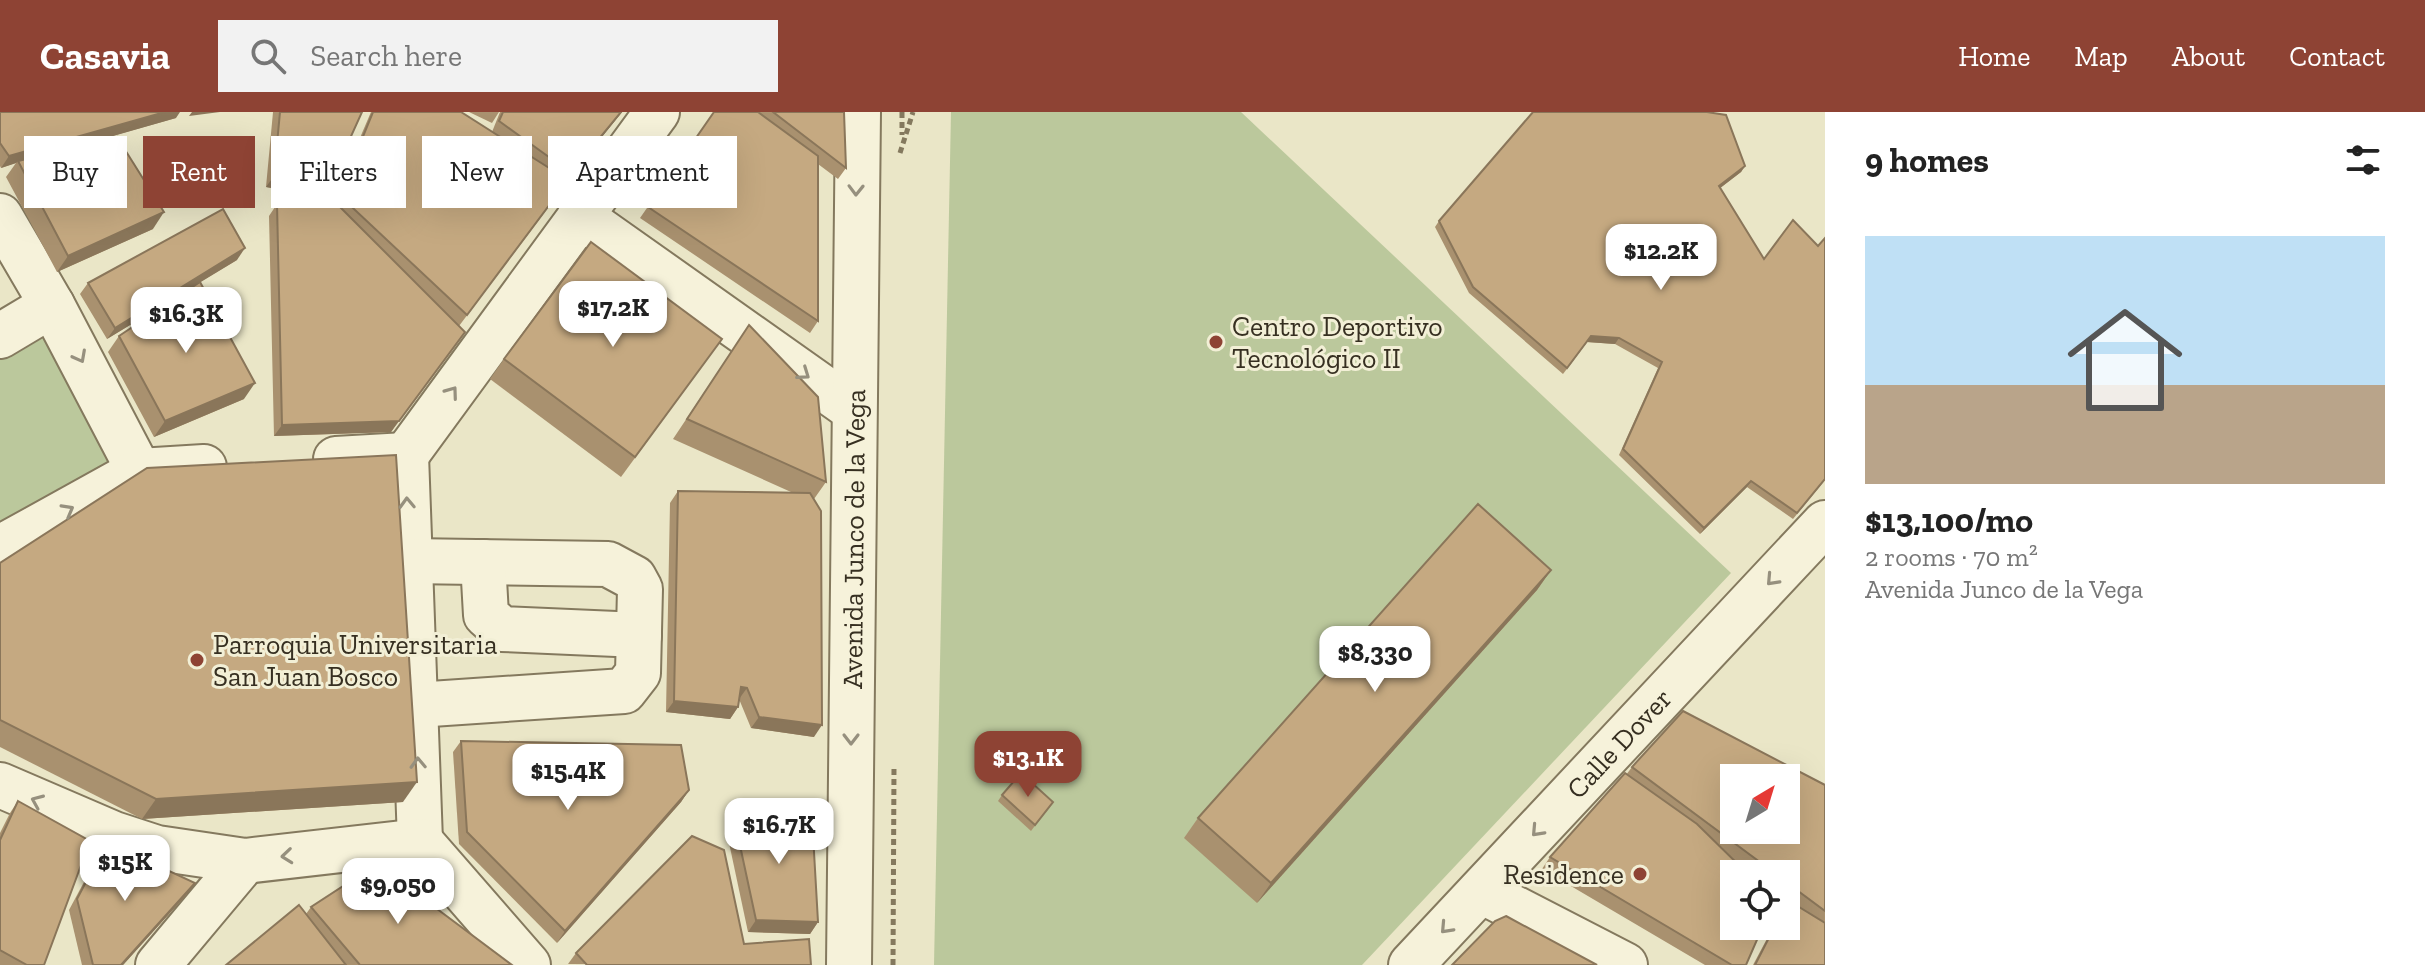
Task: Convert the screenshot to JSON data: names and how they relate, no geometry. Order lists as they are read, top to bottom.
{
  "streets": {
    "street": ["Avenida Junco de la Vega", "Calle Dover"]
  },
  "one_way": ["Avenida Junco de la Vega", "Calle Dover"],
  "places": ["Centro Deportivo Tecnológico II", "Parroquia Universitaria San Juan Bosco", "Residence"],
  "north": "top right",
  "page": {
    "header": "Casavia",
    "search": "Search here",
    "nav": [
      "Home",
      "Map",
      "About",
      "Contact"
    ],
    "heading": "9 homes",
    "chip": [
      "Buy",
      "Rent",
      "Filters",
      "New",
      "Apartment"
    ],
    "list": [
      {
        "name": "$13,100/mo",
        "note": "2 rooms · 70 m² · Avenida Junco de la Vega"
      }
    ],
    "price": [
      "$12.2K",
      "$17.2K",
      "$16.3K",
      "$8,330",
      "$13.1K",
      "$15.4K",
      "$16.7K",
      "$15K",
      "$9,050"
    ]
  }
}
